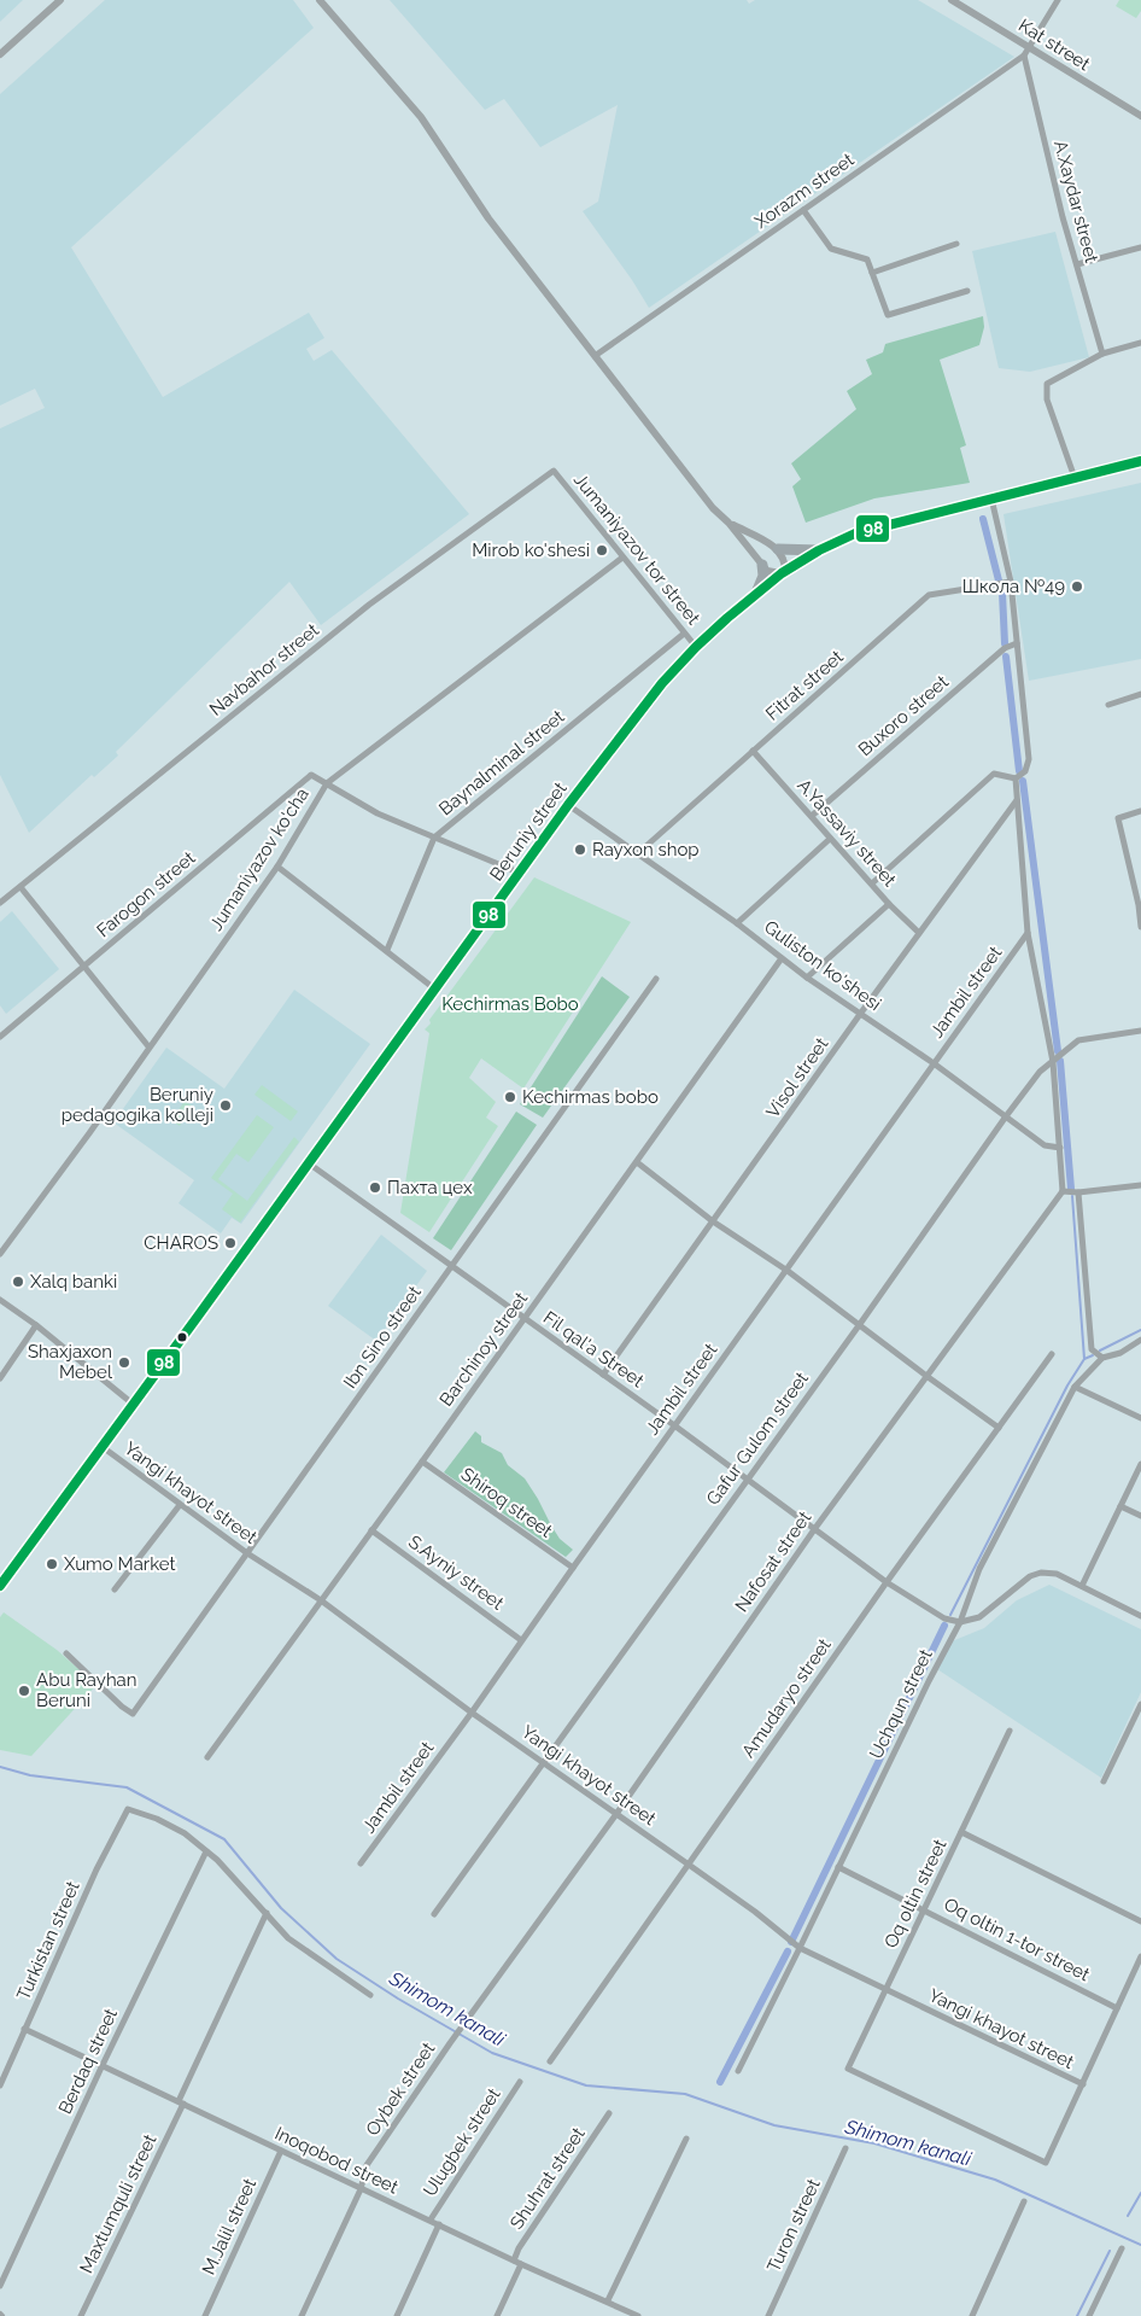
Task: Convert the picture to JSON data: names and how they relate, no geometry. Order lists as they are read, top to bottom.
{
  "streets": {
    "main road": ["Beruniy street"],
    "street": [
      "Kat street",
      "Xorazm street",
      "A.Xaydar street",
      "Jumaniyazov tor street",
      "Navbahor street",
      "Fitrat street",
      "Buxoro street",
      "Baynalminal street",
      "A.Yassaviy street",
      "Jumaniyazov ko'cha",
      "Farogon street",
      "Guliston ko'shesi",
      "Jambil street",
      "Visol street",
      "Ibn Sino street",
      "Barchinoy street",
      "Fil qal'a Street",
      "Gafur Gulom street",
      "Yangi khayot street",
      "Shiroq street",
      "Nafosat street",
      "S.Ayniy street",
      "Amudaryo street",
      "Uchqun street",
      "Oq oltin street",
      "Oq oltin 1-tor street",
      "Turkistan street",
      "Berdaq street",
      "Oybek street",
      "Ulugbek street",
      "Inoqobod street",
      "Shuhrat street",
      "Maxtumquli street",
      "Turon street",
      "M.Jalil street"
    ]
  },
  "crossings": [
    ["Kat street", "Xorazm street"],
    ["Xorazm street", "A.Xaydar street"],
    ["Jumaniyazov tor street", "Navbahor street"],
    ["Jumaniyazov tor street", "Baynalminal street"],
    ["Jumaniyazov tor street", "Beruniy street"],
    ["Jumaniyazov tor street", "Jumaniyazov ko'cha"],
    ["Fitrat street", "A.Yassaviy street"],
    ["Fitrat street", "Guliston ko'shesi"],
    ["Buxoro street", "A.Yassaviy street"],
    ["Beruniy street", "Guliston ko'shesi"],
    ["Beruniy street", "Fil qal'a Street"],
    ["Beruniy street", "Yangi khayot street"],
    ["A.Yassaviy street", "Visol street"],
    ["Jumaniyazov ko'cha", "Farogon street"],
    ["Guliston ko'shesi", "Jambil street"],
    ["Guliston ko'shesi", "Visol street"],
    ["Guliston ko'shesi", "Barchinoy street"],
    ["Guliston ko'shesi", "Gafur Gulom street"],
    ["Jambil street", "Fil qal'a Street"],
    ["Jambil street", "Yangi khayot street"],
    ["Jambil street", "Shiroq street"],
    ["Jambil street", "S.Ayniy street"],
    ["Visol street", "Fil qal'a Street"],
    ["Ibn Sino street", "Fil qal'a Street"],
    ["Ibn Sino street", "Yangi khayot street"],
    ["Barchinoy street", "Fil qal'a Street"],
    ["Barchinoy street", "Yangi khayot street"],
    ["Barchinoy street", "Shiroq street"],
    ["Barchinoy street", "S.Ayniy street"],
    ["Fil qal'a Street", "Gafur Gulom street"],
    ["Fil qal'a Street", "Nafosat street"],
    ["Fil qal'a Street", "Amudaryo street"],
    ["Fil qal'a Street", "Uchqun street"],
    ["Gafur Gulom street", "Yangi khayot street"],
    ["Yangi khayot street", "Nafosat street"],
    ["Yangi khayot street", "Amudaryo street"],
    ["Yangi khayot street", "Uchqun street"],
    ["Yangi khayot street", "Oq oltin street"],
    ["Nafosat street", "Oybek street"],
    ["Uchqun street", "Oq oltin 1-tor street"],
    ["Oq oltin street", "Oq oltin 1-tor street"],
    ["Turkistan street", "Berdaq street"],
    ["Turkistan street", "Inoqobod street"],
    ["Berdaq street", "Inoqobod street"],
    ["Oybek street", "Inoqobod street"],
    ["Ulugbek street", "Inoqobod street"],
    ["Inoqobod street", "Shuhrat street"],
    ["Inoqobod street", "Maxtumquli street"],
    ["Inoqobod street", "M.Jalil street"]
  ],
  "water": ["Shimom kanali"],
  "parks": ["Kechirmas Bobo"],
  "places": [
    "Mirob ko'shesi",
    "Школа №49",
    "Rayxon shop",
    "Kechirmas bobo",
    "Beruniy pedagogika kolleji",
    "Пахта цех",
    "CHAROS",
    "Xalq banki",
    "Shaxjaxon Mebel",
    "Xumo Market",
    "Abu Rayhan Beruni"
  ],
  "lines": ["transit line 98"]
}
